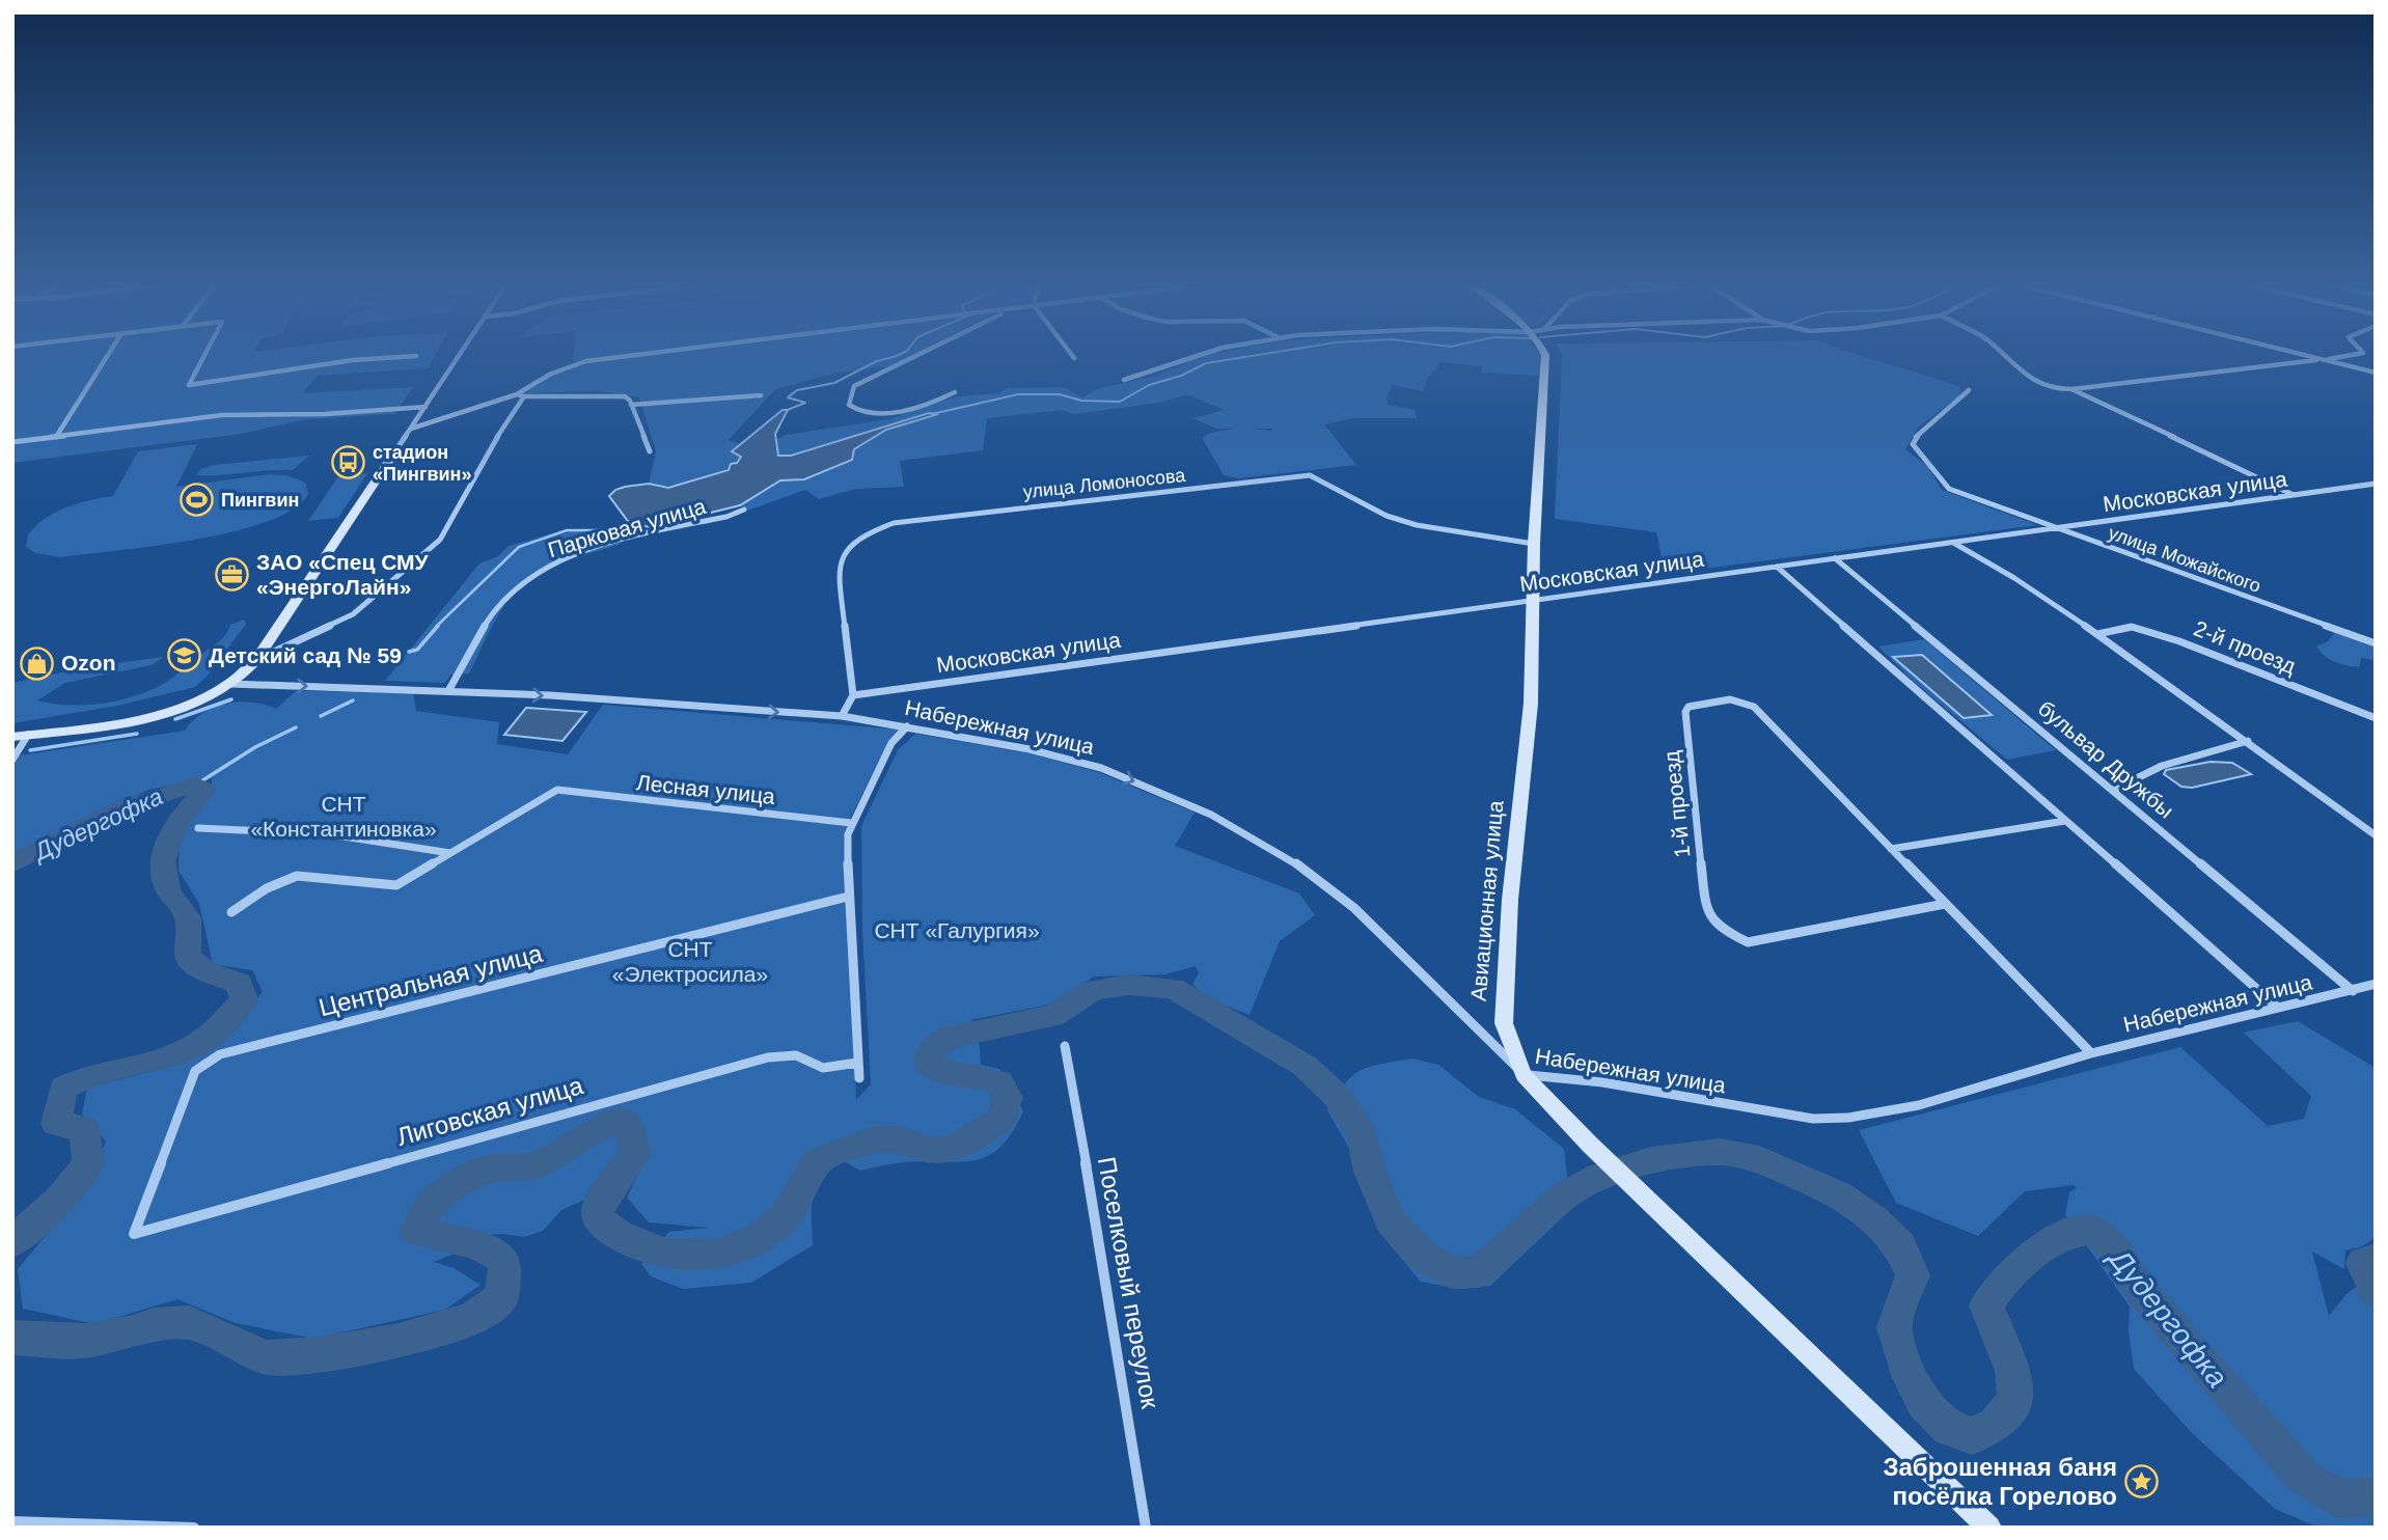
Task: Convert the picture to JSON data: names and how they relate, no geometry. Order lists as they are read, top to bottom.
{
  "streets": {
    "street": [
      "улица Ломоносова",
      "Московская улица",
      "Парковая улица",
      "улица Можайского",
      "2-й проезд",
      "Набережная улица",
      "бульвар Дружбы",
      "Лесная улица",
      "1-й проезд",
      "Авиационная улица",
      "Центральная улица",
      "Лиговская улица",
      "Поселковый переулок"
    ]
  },
  "crossings": [
    ["улица Ломоносова", "Московская улица"],
    ["улица Ломоносова", "Авиационная улица"],
    ["Московская улица", "улица Можайского"],
    ["Московская улица", "бульвар Дружбы"],
    ["Московская улица", "Авиационная улица"],
    ["Парковая улица", "Набережная улица"],
    ["Набережная улица", "бульвар Дружбы"],
    ["Набережная улица", "1-й проезд"],
    ["Набережная улица", "Авиационная улица"],
    ["Центральная улица", "Лиговская улица"]
  ],
  "one_way": ["Набережная улица"],
  "water": ["Дудергофка"],
  "parks": ["СНТ «Константиновка»", "СНТ «Галургия»", "СНТ «Электросила»"],
  "places": {
    "bus stop": ["стадион «Пингвин»"],
    "sports": ["Пингвин"],
    "office": ["ЗАО «Спец СМУ «ЭнергоЛайн»"],
    "school or university": ["Детский сад № 59"],
    "shop": ["Ozon"],
    "place": ["Заброшенная баня посёлка Горелово"]
  }
}
